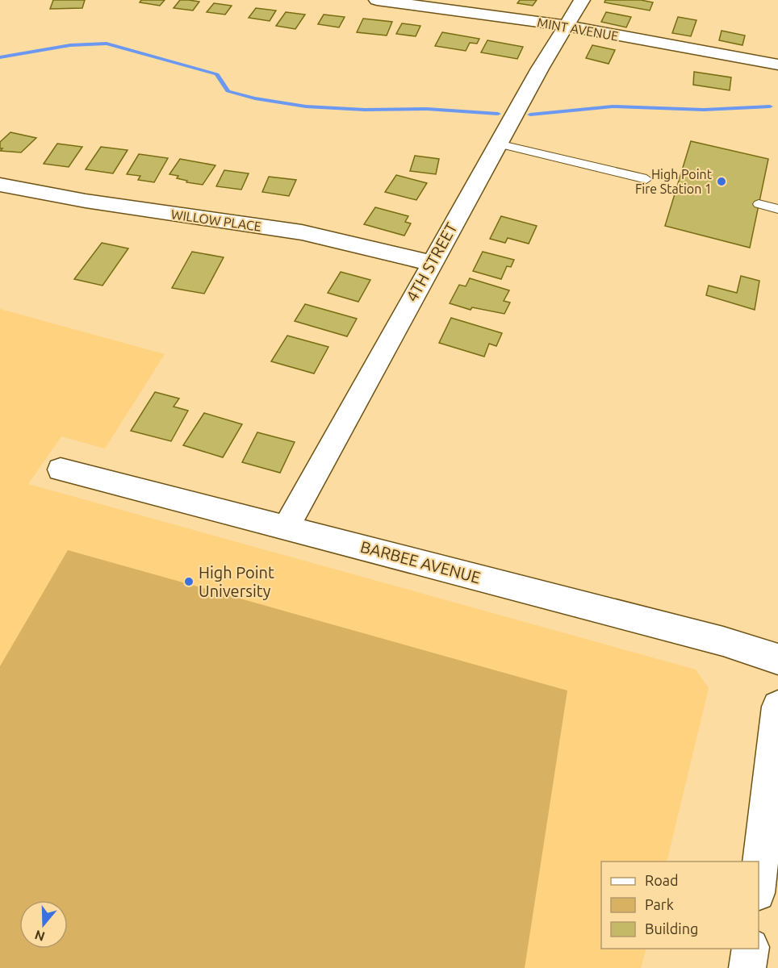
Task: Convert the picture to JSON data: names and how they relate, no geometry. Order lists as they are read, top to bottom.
{
  "streets": {
    "street": [
      "MINT AVENUE",
      "WILLOW PLACE",
      "4TH STREET",
      "BARBEE AVENUE"
    ]
  },
  "crossings": [
    ["MINT AVENUE", "4TH STREET"],
    ["WILLOW PLACE", "4TH STREET"],
    ["4TH STREET", "BARBEE AVENUE"]
  ],
  "places": ["High Point Fire Station 1", "High Point University"],
  "legend": ["Road", "Park", "Building"],
  "north": "bottom"
}
